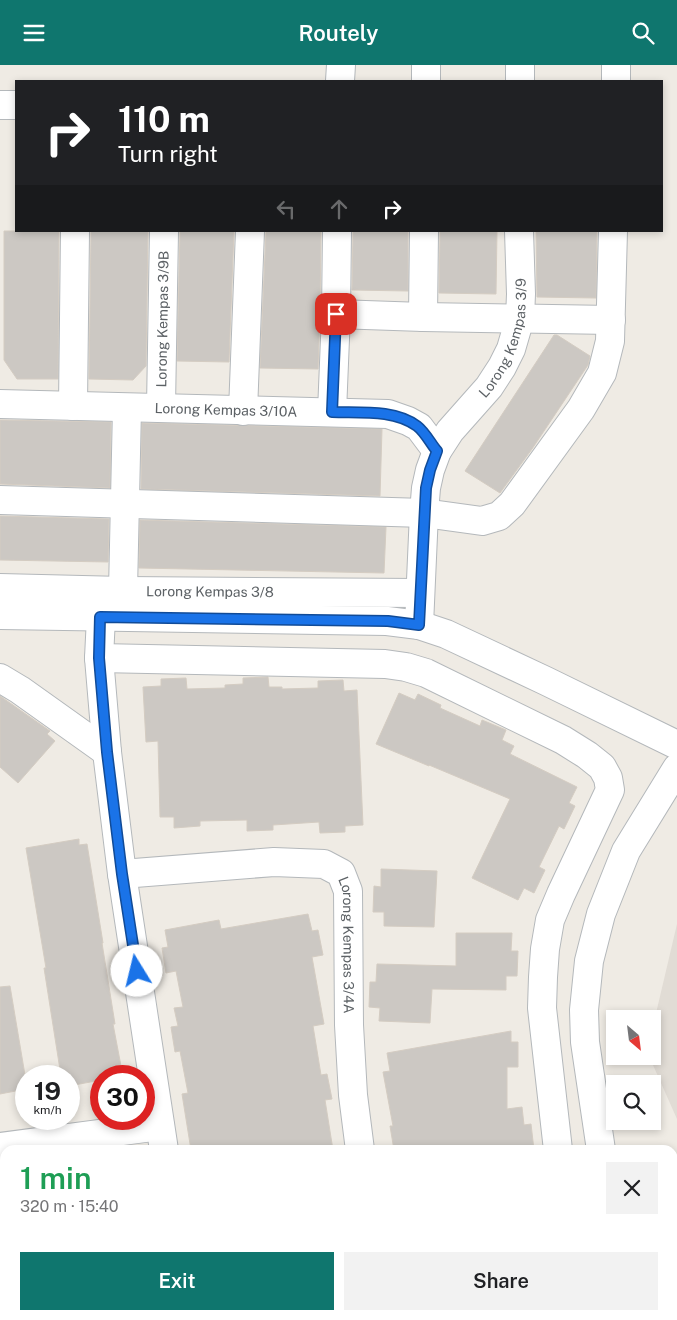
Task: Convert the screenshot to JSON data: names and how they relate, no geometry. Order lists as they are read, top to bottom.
{
  "streets": {
    "street": [
      "Lorong Kempas 3/9B",
      "Lorong Kempas 3/9",
      "Lorong Kempas 3/10A",
      "Lorong Kempas 3/8",
      "Lorong Kempas 3/4A"
    ]
  },
  "crossings": [
    ["Lorong Kempas 3/9B", "Lorong Kempas 3/10A"],
    ["Lorong Kempas 3/9", "Lorong Kempas 3/10A"]
  ],
  "north": "bottom right",
  "page": {
    "header": "Routely",
    "turn": ["110 m", "Turn right"],
    "speed": "19 km/h",
    "limit": "30",
    "heading": ["1 min", "320 m · 15:40"],
    "buttons": ["Exit", "Share"]
  }
}
